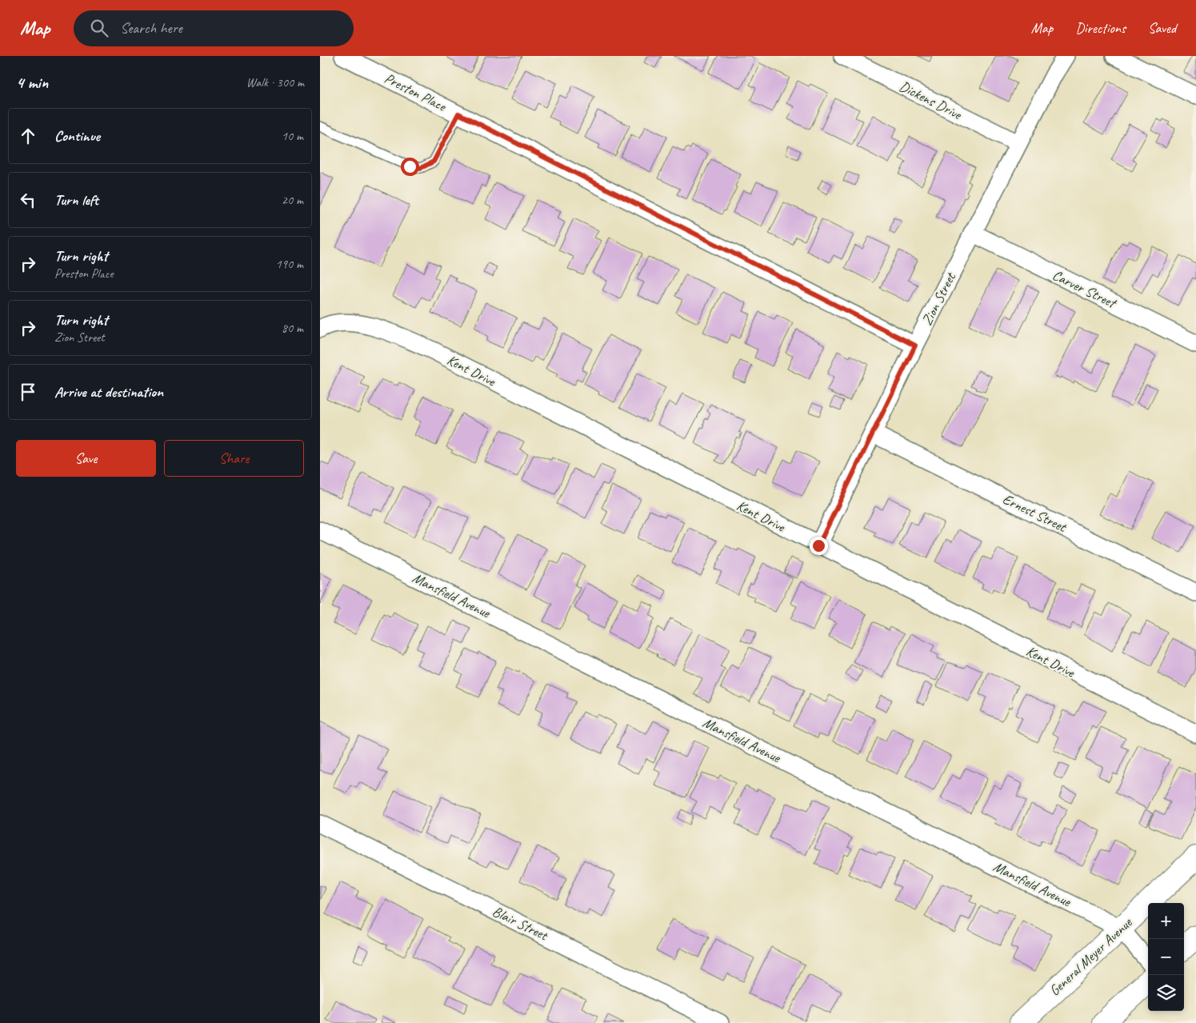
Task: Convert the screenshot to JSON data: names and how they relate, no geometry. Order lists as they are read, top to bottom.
{
  "streets": {
    "street": [
      "Preston Place",
      "Dickens Drive",
      "Carver Street",
      "Zion Street",
      "Kent Drive",
      "Ernest Street",
      "Mansfield Avenue",
      "Blair Street",
      "General Meyer Avenue"
    ]
  },
  "crossings": [
    ["Preston Place", "Zion Street"],
    ["Dickens Drive", "Zion Street"],
    ["Carver Street", "Zion Street"],
    ["Zion Street", "Kent Drive"],
    ["Zion Street", "Ernest Street"],
    ["Mansfield Avenue", "General Meyer Avenue"]
  ],
  "page": {
    "header": "Map",
    "search": "Search here",
    "nav": ["Map", "Directions", "Saved"],
    "heading": ["4 min", "Walk · 300 m"],
    "list": [
      ["Continue", "10 m"],
      ["Turn left", "20 m"],
      ["Turn right", "Preston Place", "190 m"],
      ["Turn right", "Zion Street", "80 m"],
      "Arrive at destination"
    ],
    "buttons": ["Save", "Share"],
    "map_buttons": ["+", "−"]
  }
}
